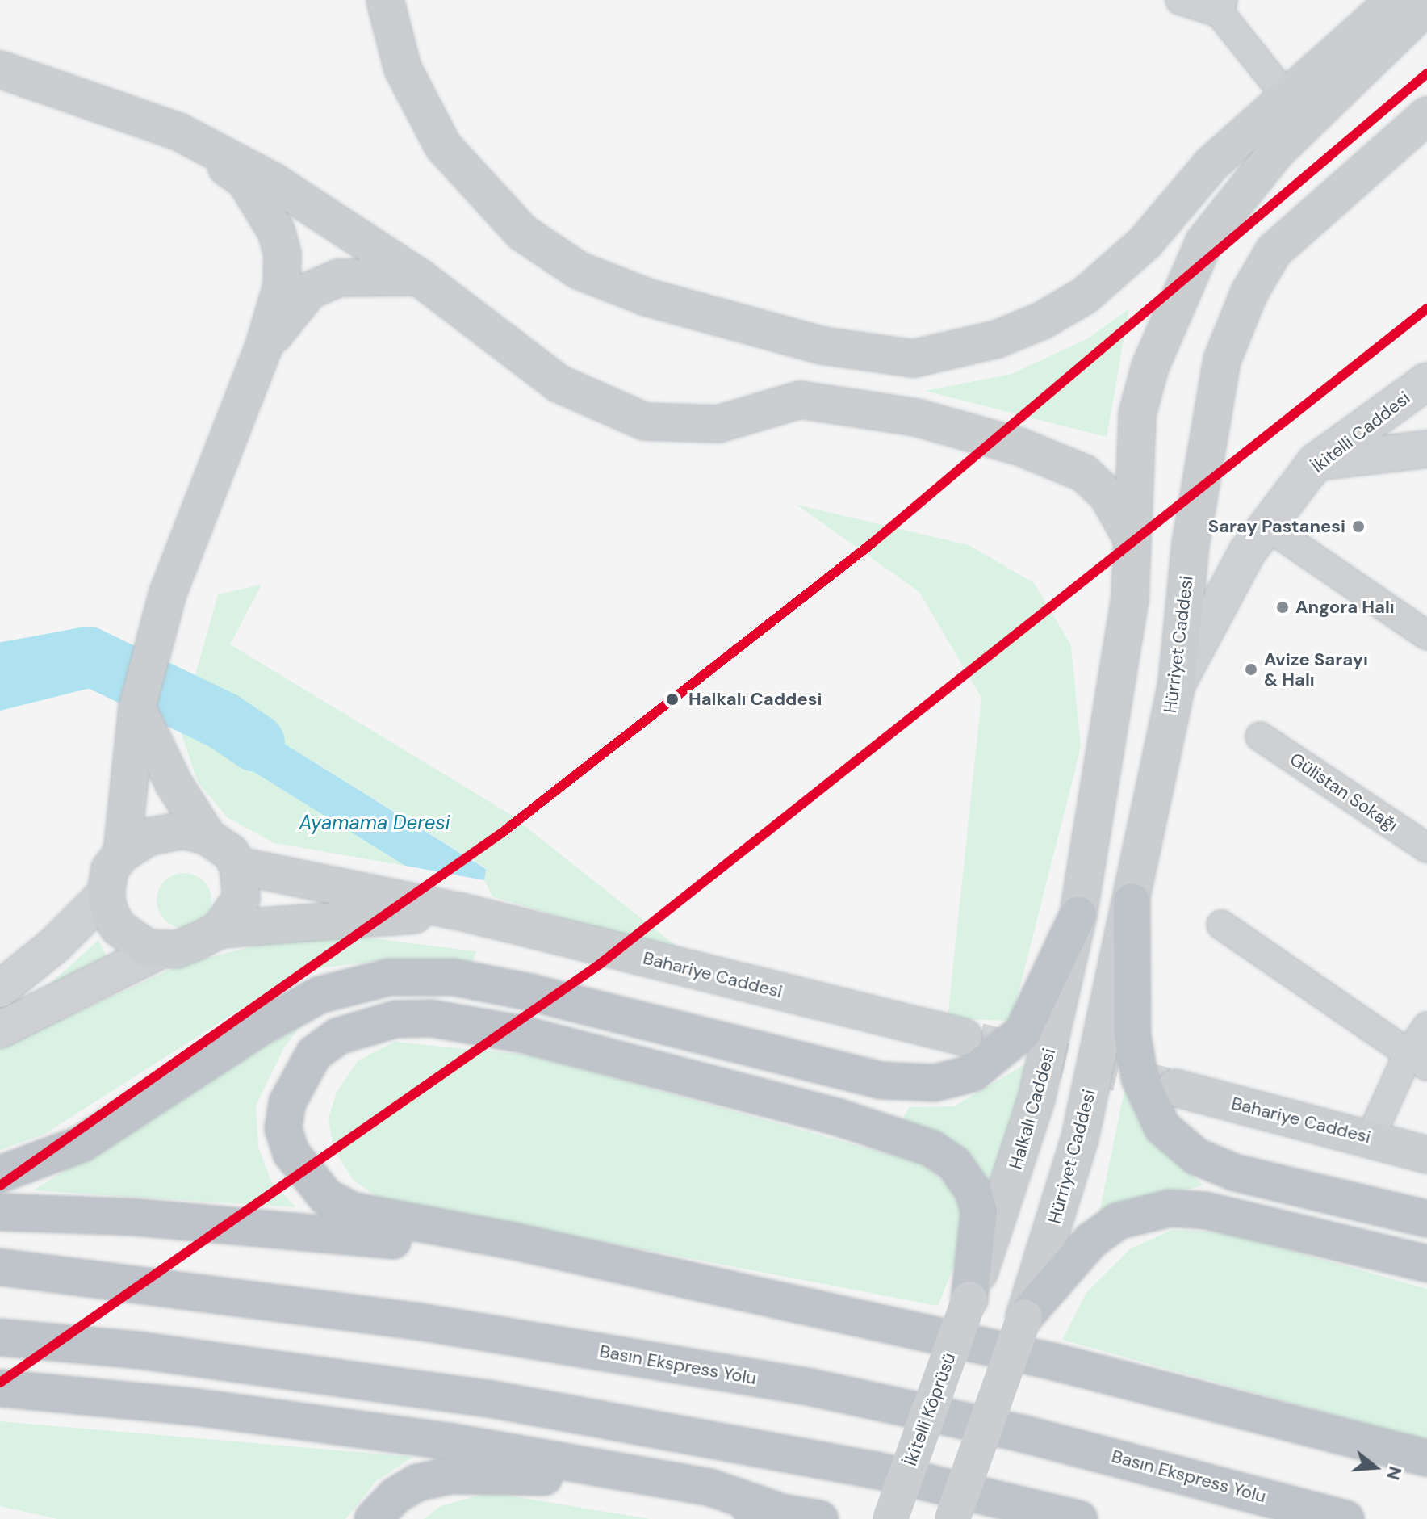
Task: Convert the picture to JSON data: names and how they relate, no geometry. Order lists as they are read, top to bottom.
{
  "streets": {
    "highway": ["Basın Ekspress Yolu"],
    "main road": [
      "İkitelli Caddesi",
      "Hürriyet Caddesi",
      "Bahariye Caddesi",
      "Halkalı Caddesi",
      "İkitelli Köprüsü"
    ],
    "street": ["Gülistan Sokağı"]
  },
  "crossings": [
    ["İkitelli Caddesi", "Hürriyet Caddesi"],
    ["Halkalı Caddesi", "İkitelli Köprüsü"]
  ],
  "water": ["Ayamama Deresi"],
  "places": [
    "Saray Pastanesi",
    "Angora Halı",
    "Avize Sarayı & Halı",
    "Halkalı Caddesi"
  ],
  "north": "right"
}
